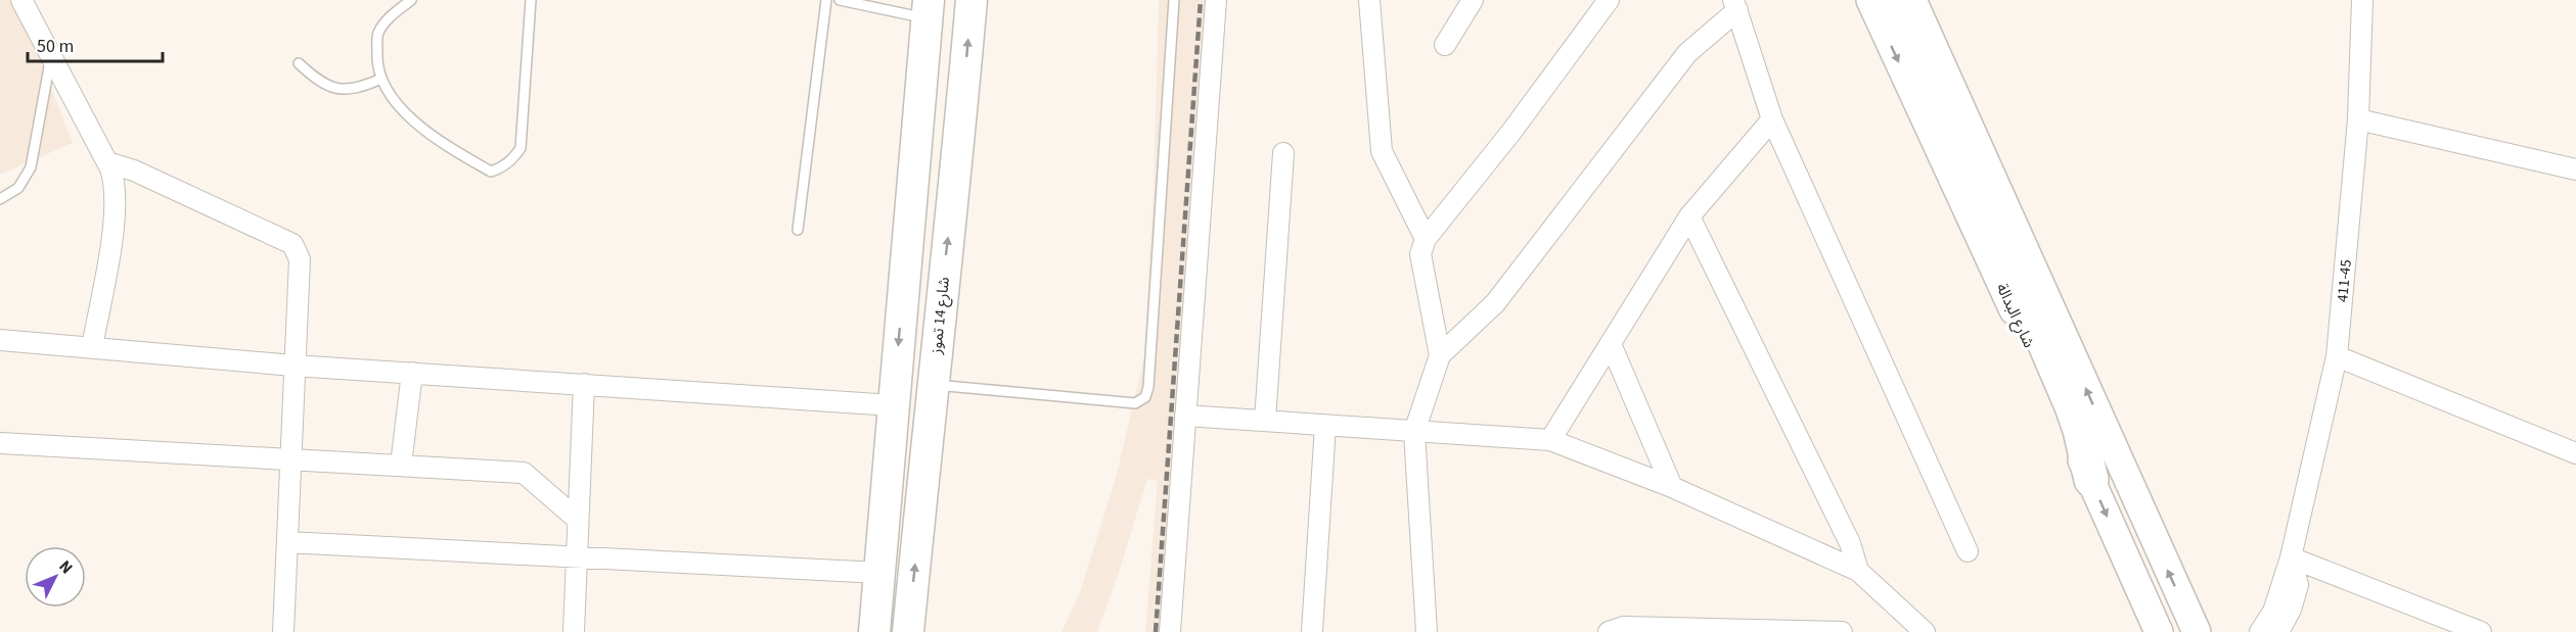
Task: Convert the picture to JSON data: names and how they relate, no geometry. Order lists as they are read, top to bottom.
{
  "streets": {
    "main road": ["شارع 14 تموز", "شارع البدالة"],
    "street": ["411-45"]
  },
  "scale_bar": "50 m",
  "north": "top right"
}
